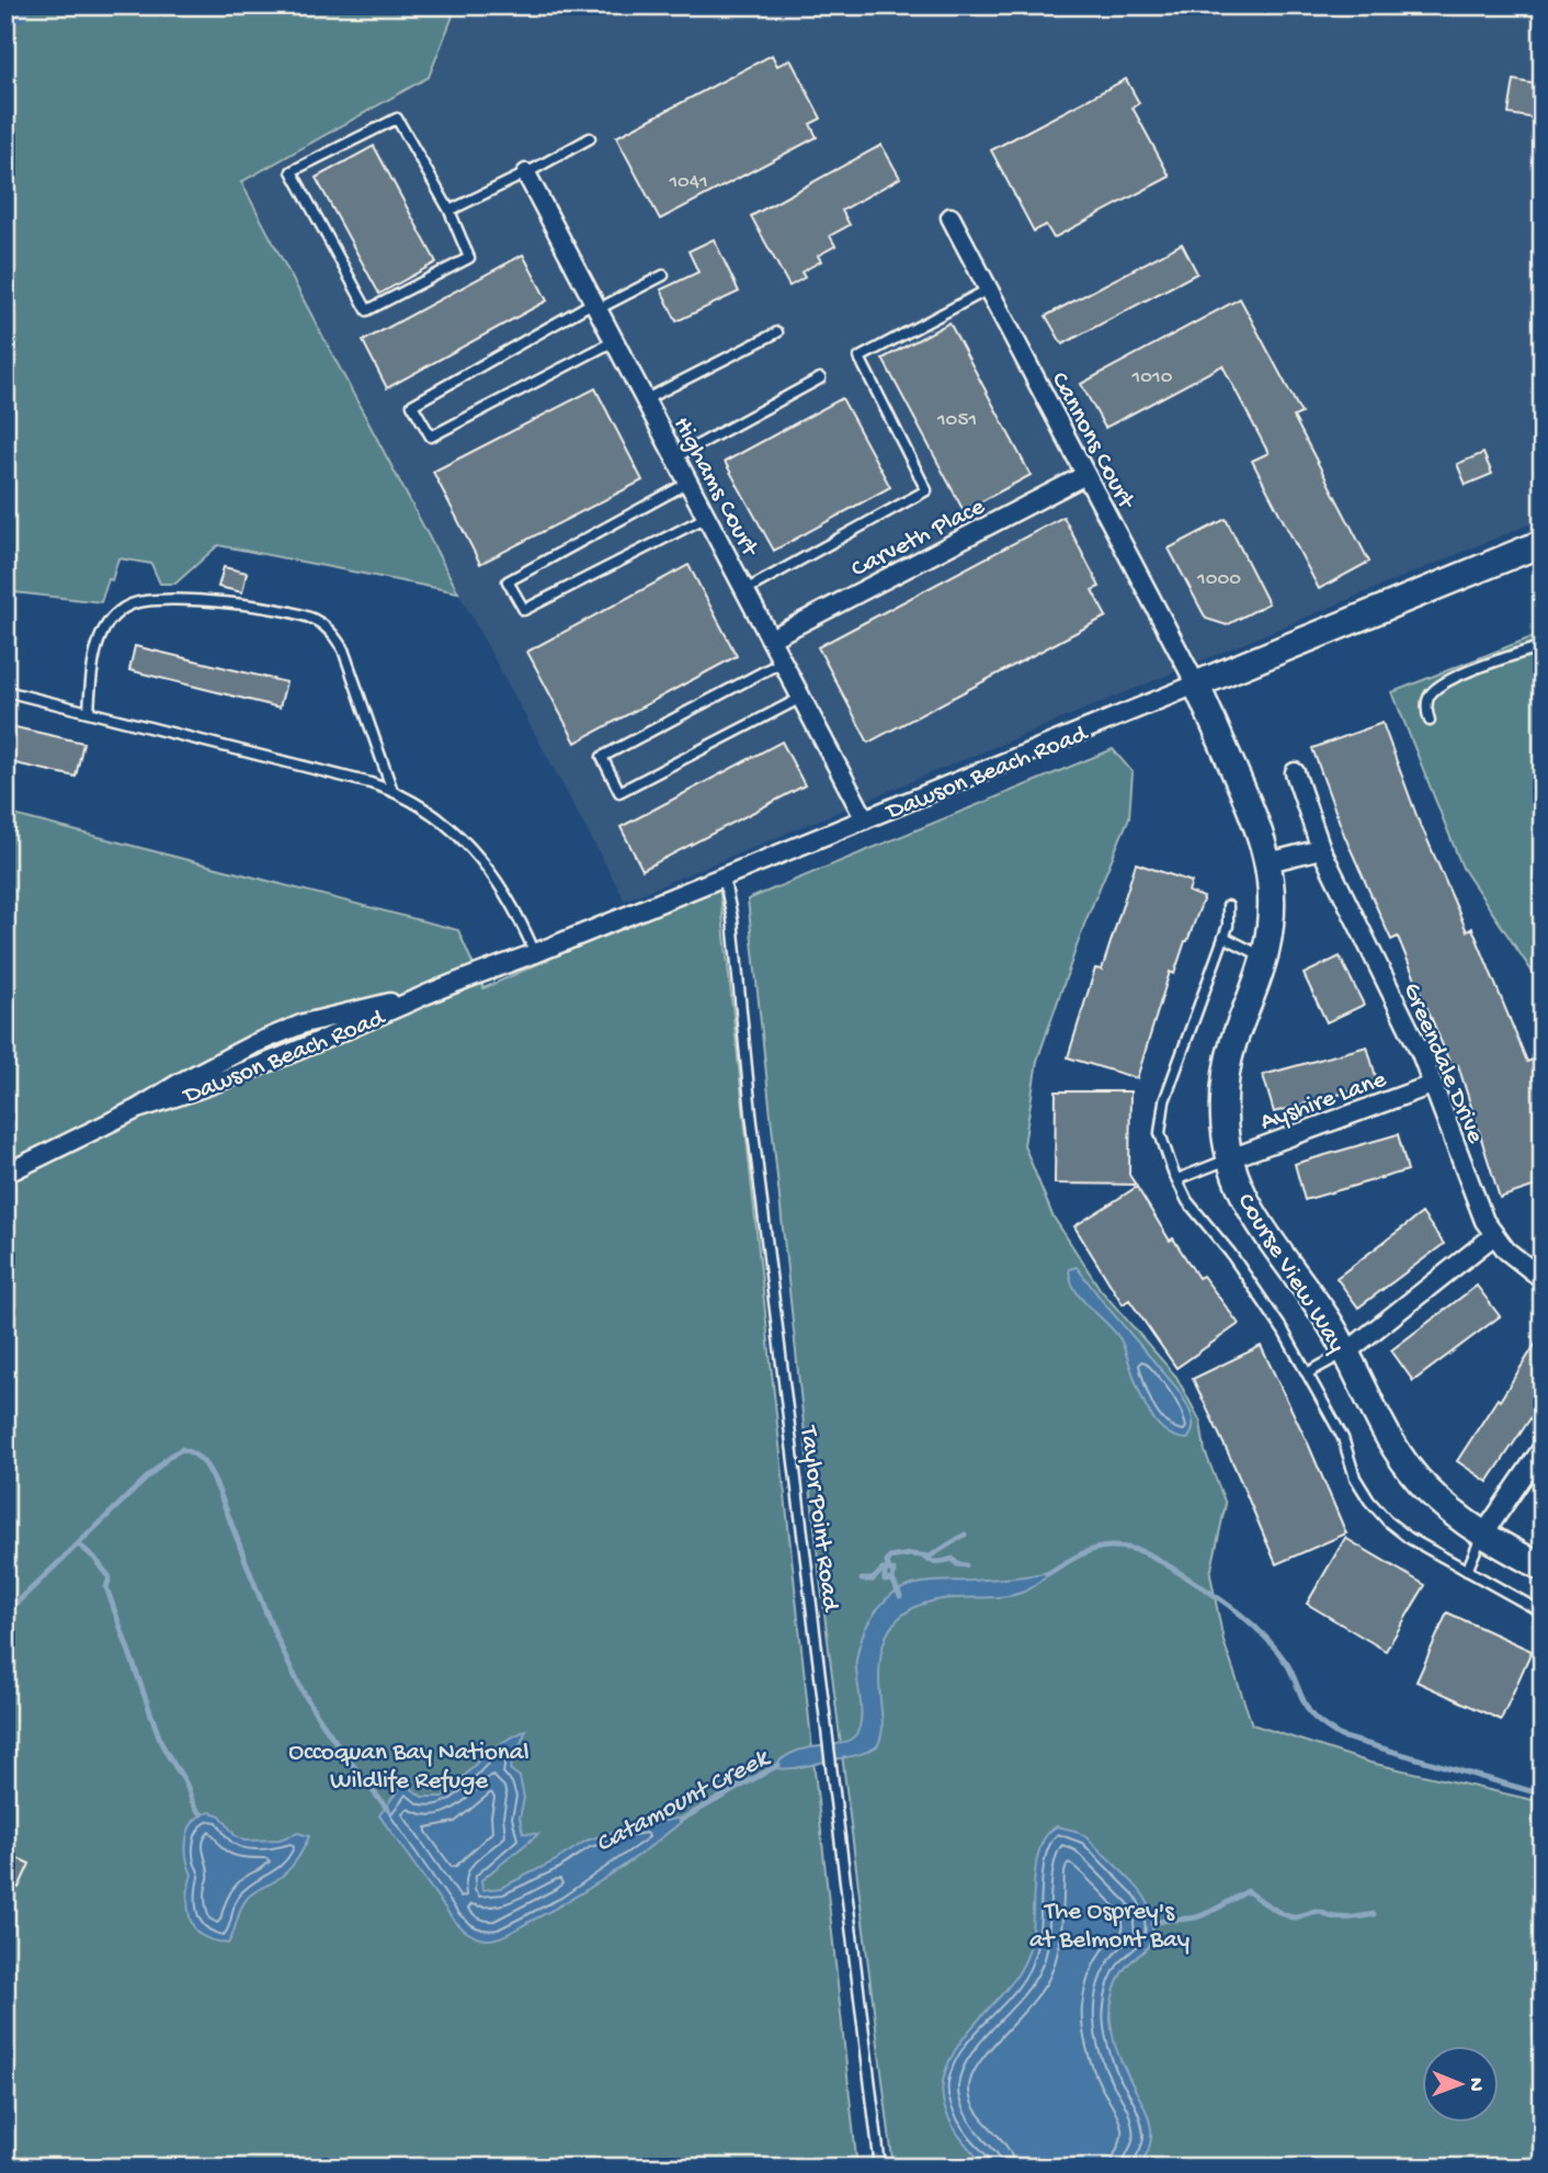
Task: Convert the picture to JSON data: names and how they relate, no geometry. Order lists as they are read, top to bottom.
{
  "streets": {
    "street": [
      "Cannons Court",
      "Highams Court",
      "Carveth Place",
      "Dawson Beach Road",
      "Greendale Drive",
      "Ayshire Lane",
      "Course View Way"
    ],
    "lane": ["Taylor Point Road"]
  },
  "crossings": [
    ["Cannons Court", "Carveth Place"],
    ["Cannons Court", "Dawson Beach Road"],
    ["Cannons Court", "Course View Way"],
    ["Highams Court", "Carveth Place"],
    ["Highams Court", "Dawson Beach Road"],
    ["Dawson Beach Road", "Course View Way"],
    ["Dawson Beach Road", "Taylor Point Road"],
    ["Greendale Drive", "Ayshire Lane"],
    ["Ayshire Lane", "Course View Way"]
  ],
  "water": ["Catamount Creek"],
  "parks": ["Occoquan Bay National Wildlife Refuge", "The Osprey's at Belmont Bay"],
  "house_numbers": [
    "1041",
    "1010",
    "1051",
    "1000"
  ],
  "north": "right"
}
